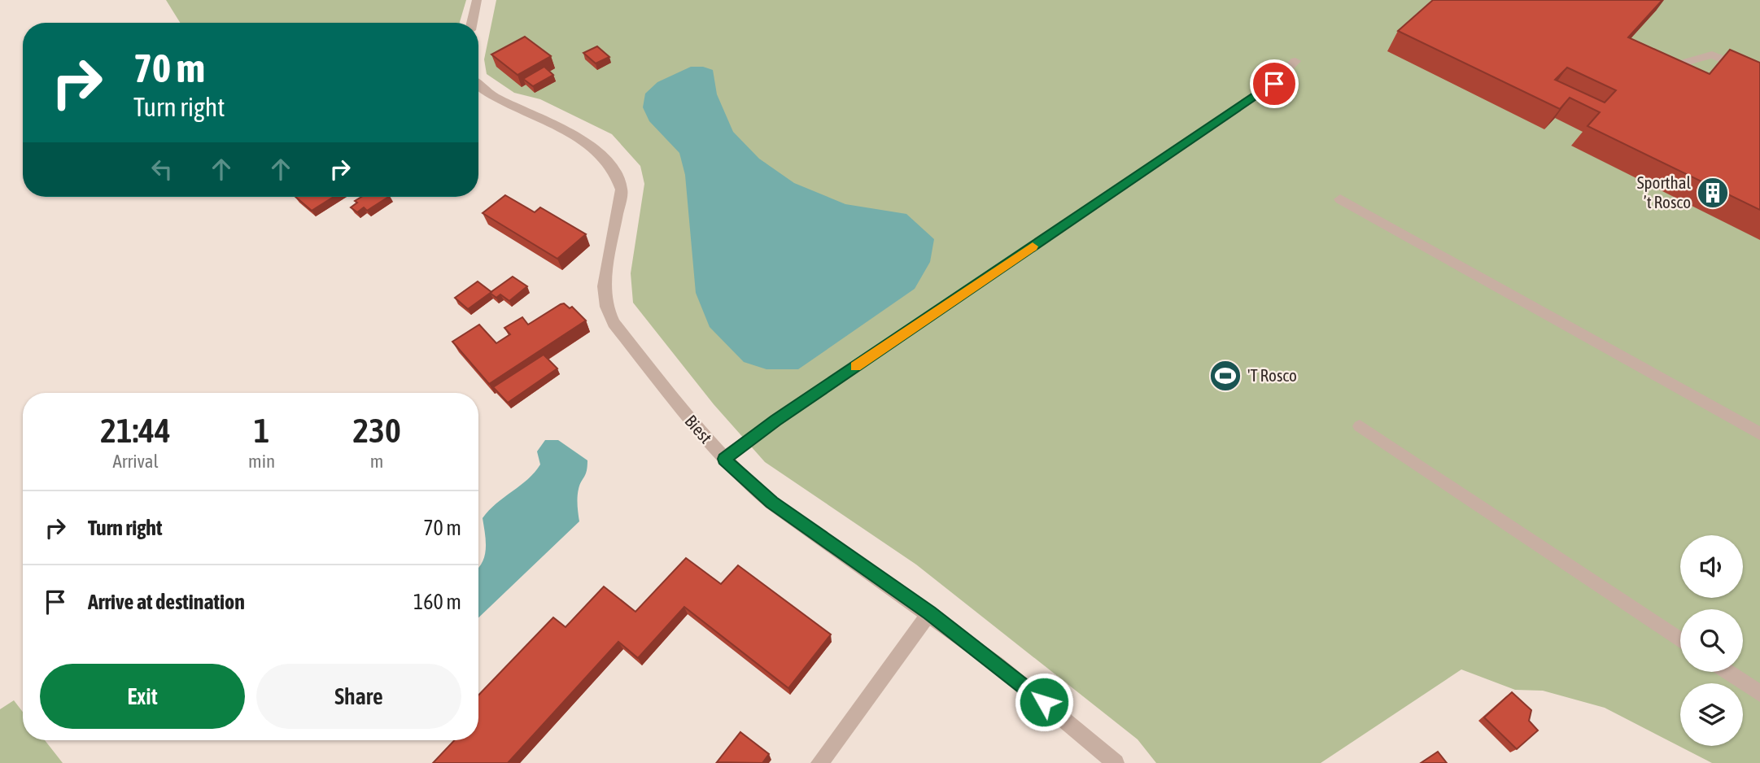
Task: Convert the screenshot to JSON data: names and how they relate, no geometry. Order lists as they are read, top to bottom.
{
  "streets": {
    "street": ["Biest"]
  },
  "places": {
    "building": ["Sporthal ’t Rosco"],
    "sports": ["'T Rosco"]
  },
  "page": {
    "turn": ["70 m", "Turn right"],
    "eta": [
      "21:44",
      "Arrival",
      "1",
      "min",
      "230",
      "m"
    ],
    "list": [
      {
        "name": "Turn right",
        "value": "70 m"
      },
      {
        "name": "Arrive at destination",
        "value": "160 m"
      }
    ],
    "buttons": ["Exit", "Share"]
  }
}
